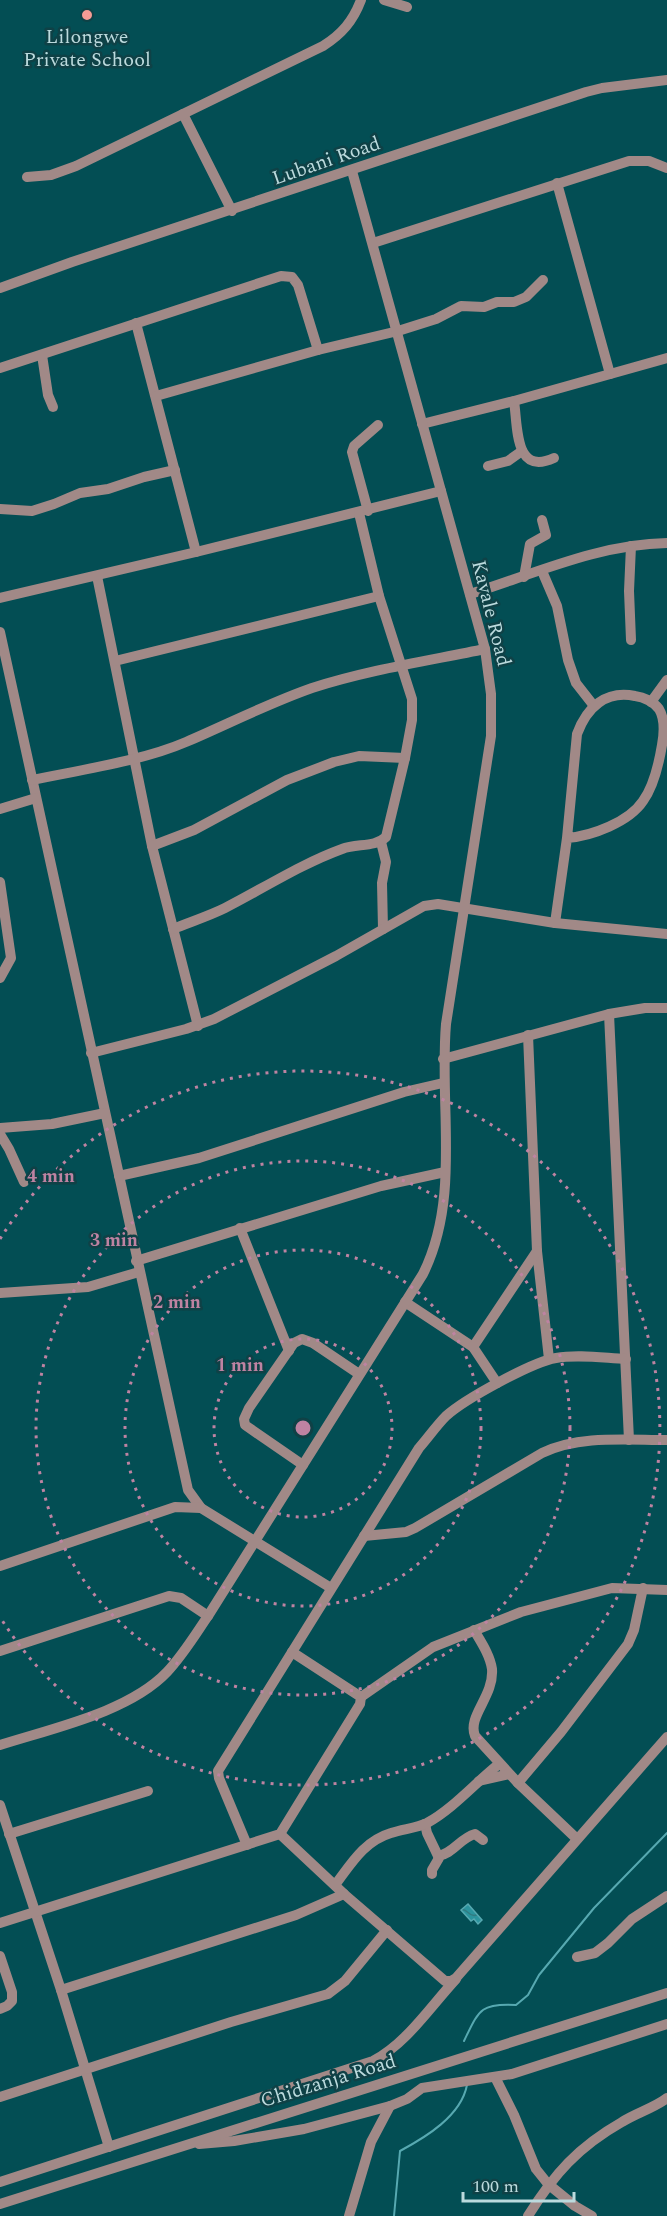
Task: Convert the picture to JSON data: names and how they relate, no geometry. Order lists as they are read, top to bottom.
{
  "streets": {
    "street": ["Lubani Road", "Kavale Road", "Chidzanja Road"]
  },
  "crossings": [
    ["Lubani Road", "Kavale Road"]
  ],
  "places": ["Lilongwe Private School"],
  "scale_bar": "100 m",
  "rings": [
    "4 min",
    "3 min",
    "2 min",
    "1 min"
  ]
}
